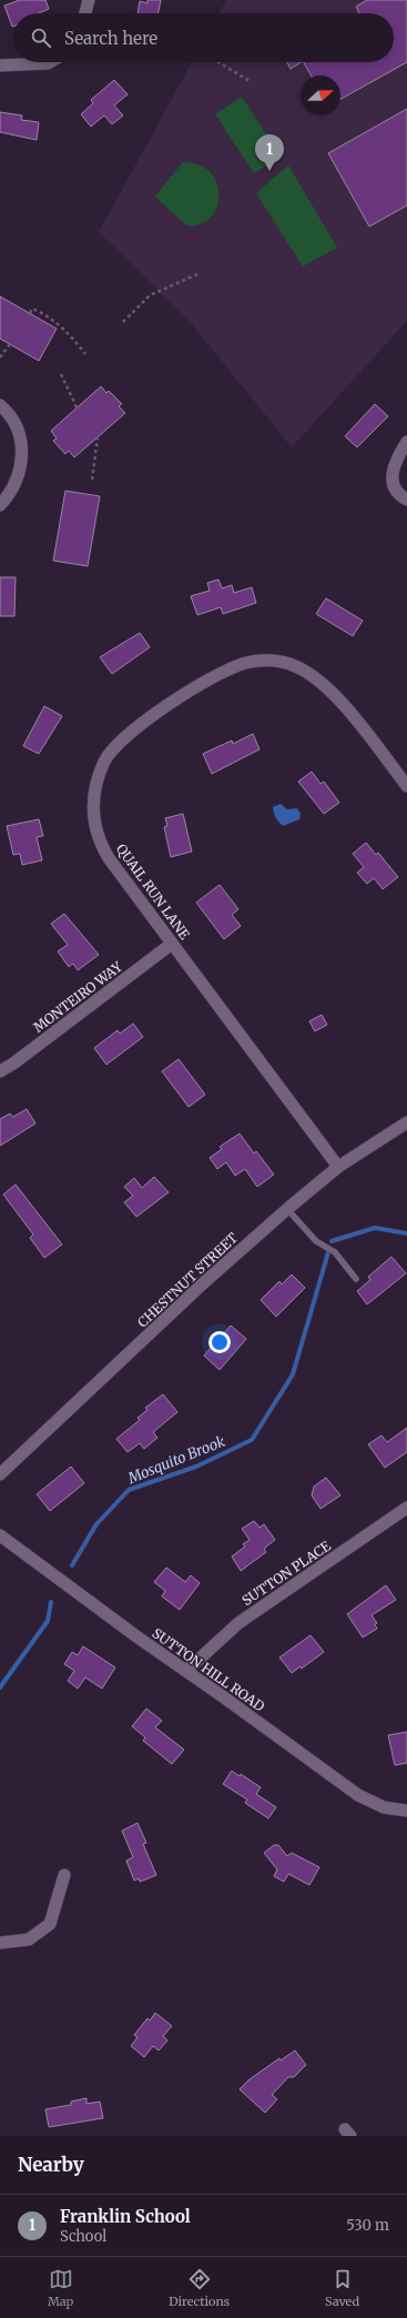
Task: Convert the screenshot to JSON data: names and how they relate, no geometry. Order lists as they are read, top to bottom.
{
  "streets": {
    "street": [
      "QUAIL RUN LANE",
      "MONTEIRO WAY",
      "CHESTNUT STREET",
      "SUTTON PLACE",
      "SUTTON HILL ROAD"
    ]
  },
  "crossings": [
    ["QUAIL RUN LANE", "MONTEIRO WAY"],
    ["QUAIL RUN LANE", "CHESTNUT STREET"],
    ["SUTTON PLACE", "SUTTON HILL ROAD"]
  ],
  "water": ["Mosquito Brook"],
  "north": "right",
  "page": {
    "search": "Search here",
    "pins": "1",
    "heading": "Nearby",
    "list": [
      {
        "mark": "1",
        "name": "Franklin School",
        "note": "School",
        "value": "530 m"
      }
    ],
    "nav": ["Map", "Directions", "Saved"]
  }
}
